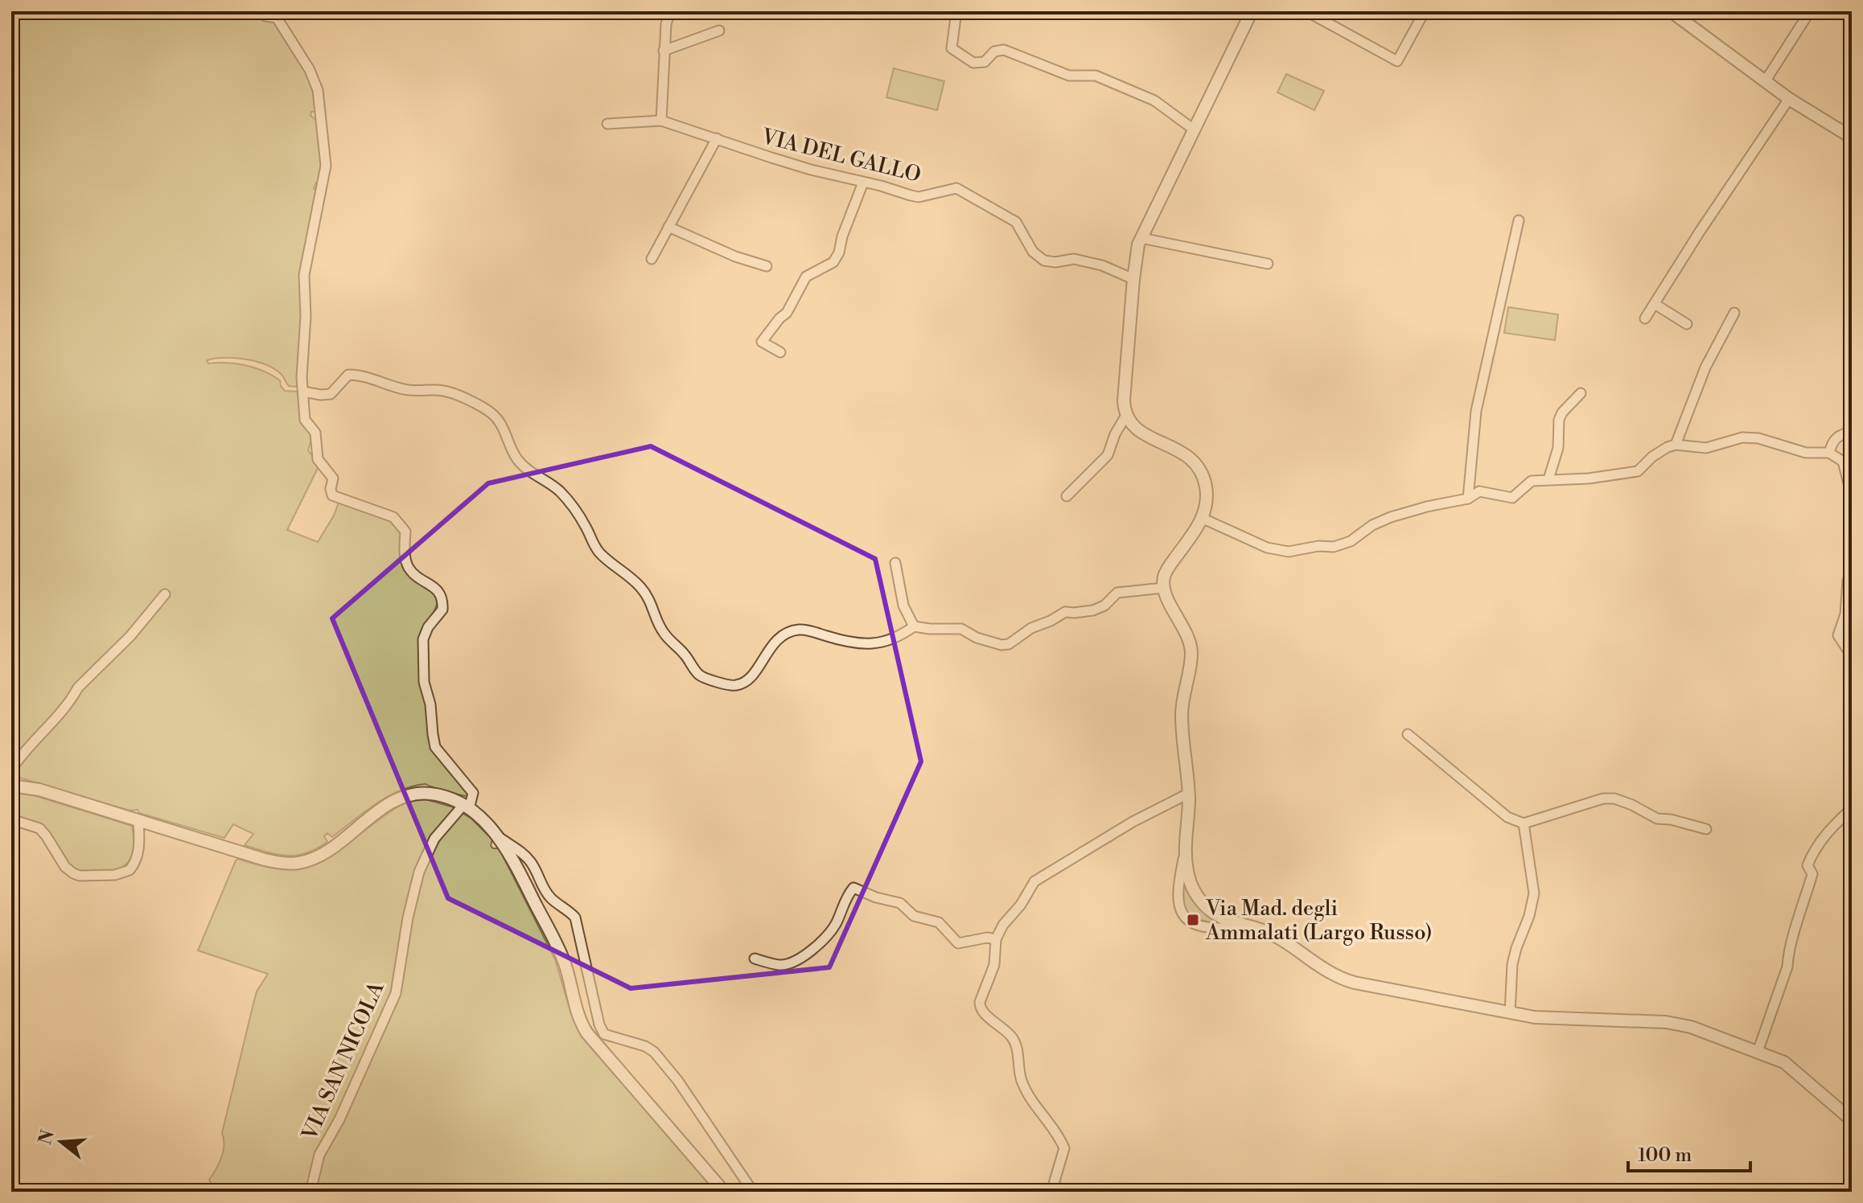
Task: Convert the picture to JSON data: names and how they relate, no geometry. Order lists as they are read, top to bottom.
{
  "streets": {
    "street": ["VIA DEL GALLO", "VIA SAN NICOLA"]
  },
  "places": {
    "transit": ["Via Mad. degli Ammalati (Largo Russo)"]
  },
  "scale_bar": "100 m",
  "north": "left"
}
